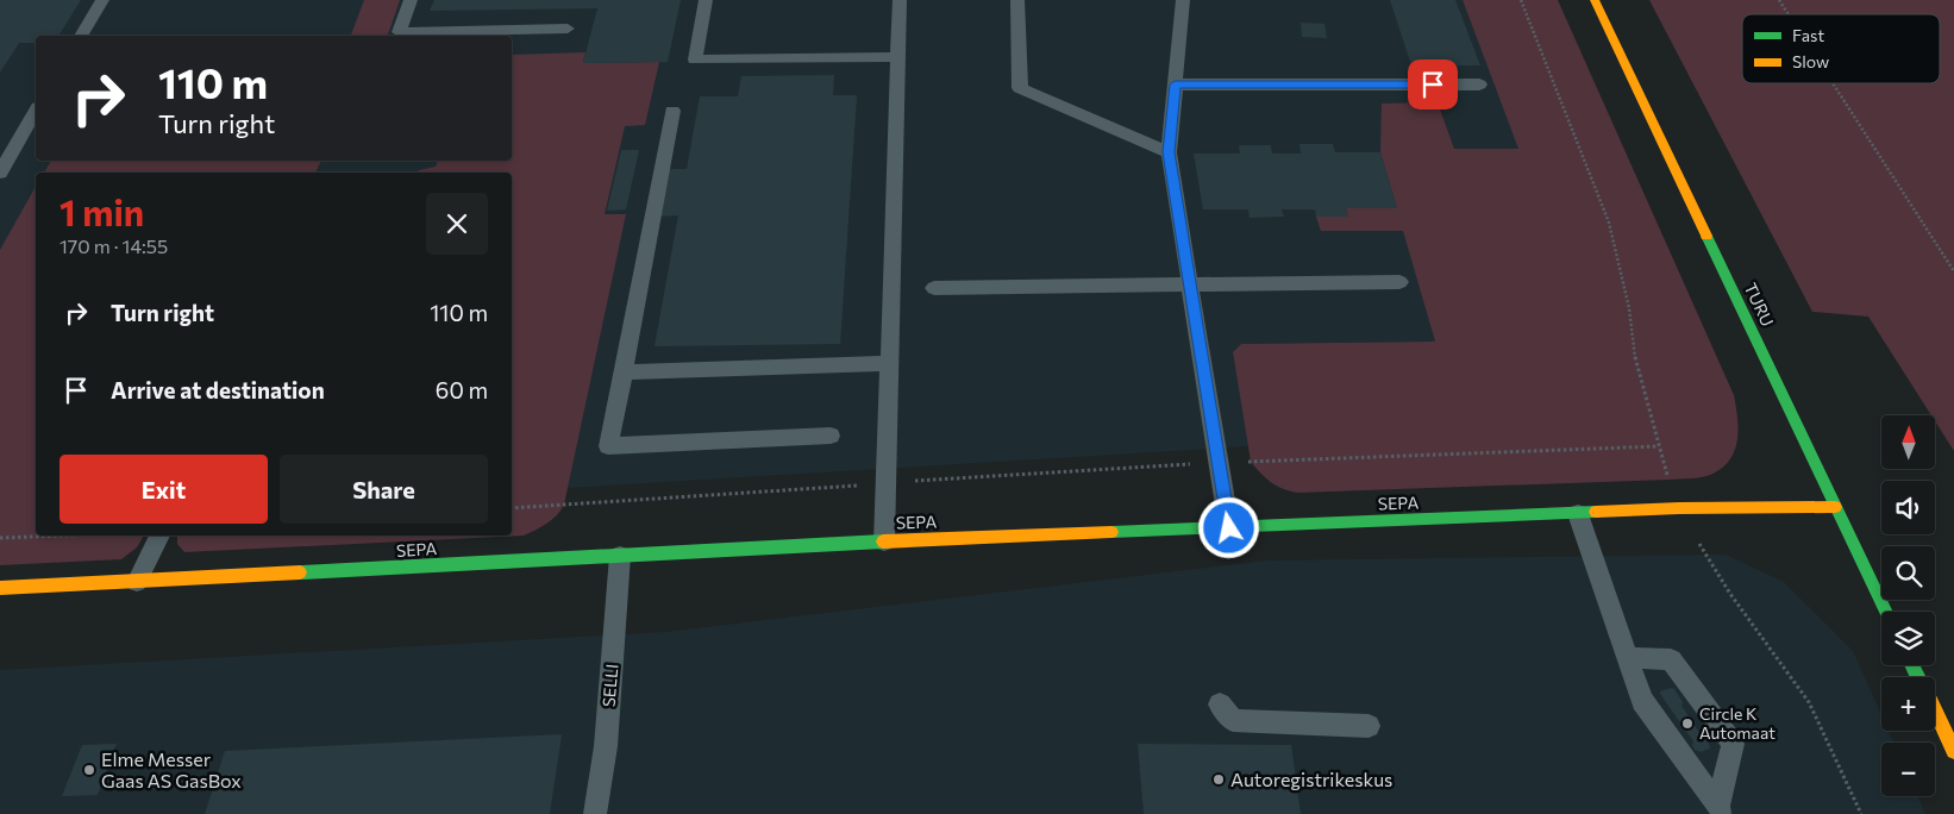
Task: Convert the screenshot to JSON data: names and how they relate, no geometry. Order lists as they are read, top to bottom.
{
  "streets": {
    "street": ["TURU", "SEPA"],
    "lane": ["SELLI"]
  },
  "crossings": [
    ["TURU", "SEPA"],
    ["SEPA", "SELLI"]
  ],
  "places": ["Circle K Automaat", "Elme Messer Gaas AS GasBox", "Autoregistrikeskus"],
  "legend": ["Fast", "Slow"],
  "north": "top",
  "page": {
    "turn": ["110 m", "Turn right"],
    "heading": ["1 min", "170 m · 14:55"],
    "list": [
      {
        "name": "Turn right",
        "value": "110 m"
      },
      {
        "name": "Arrive at destination",
        "value": "60 m"
      }
    ],
    "map_buttons": ["+", "−"],
    "buttons": ["Exit", "Share"]
  }
}
